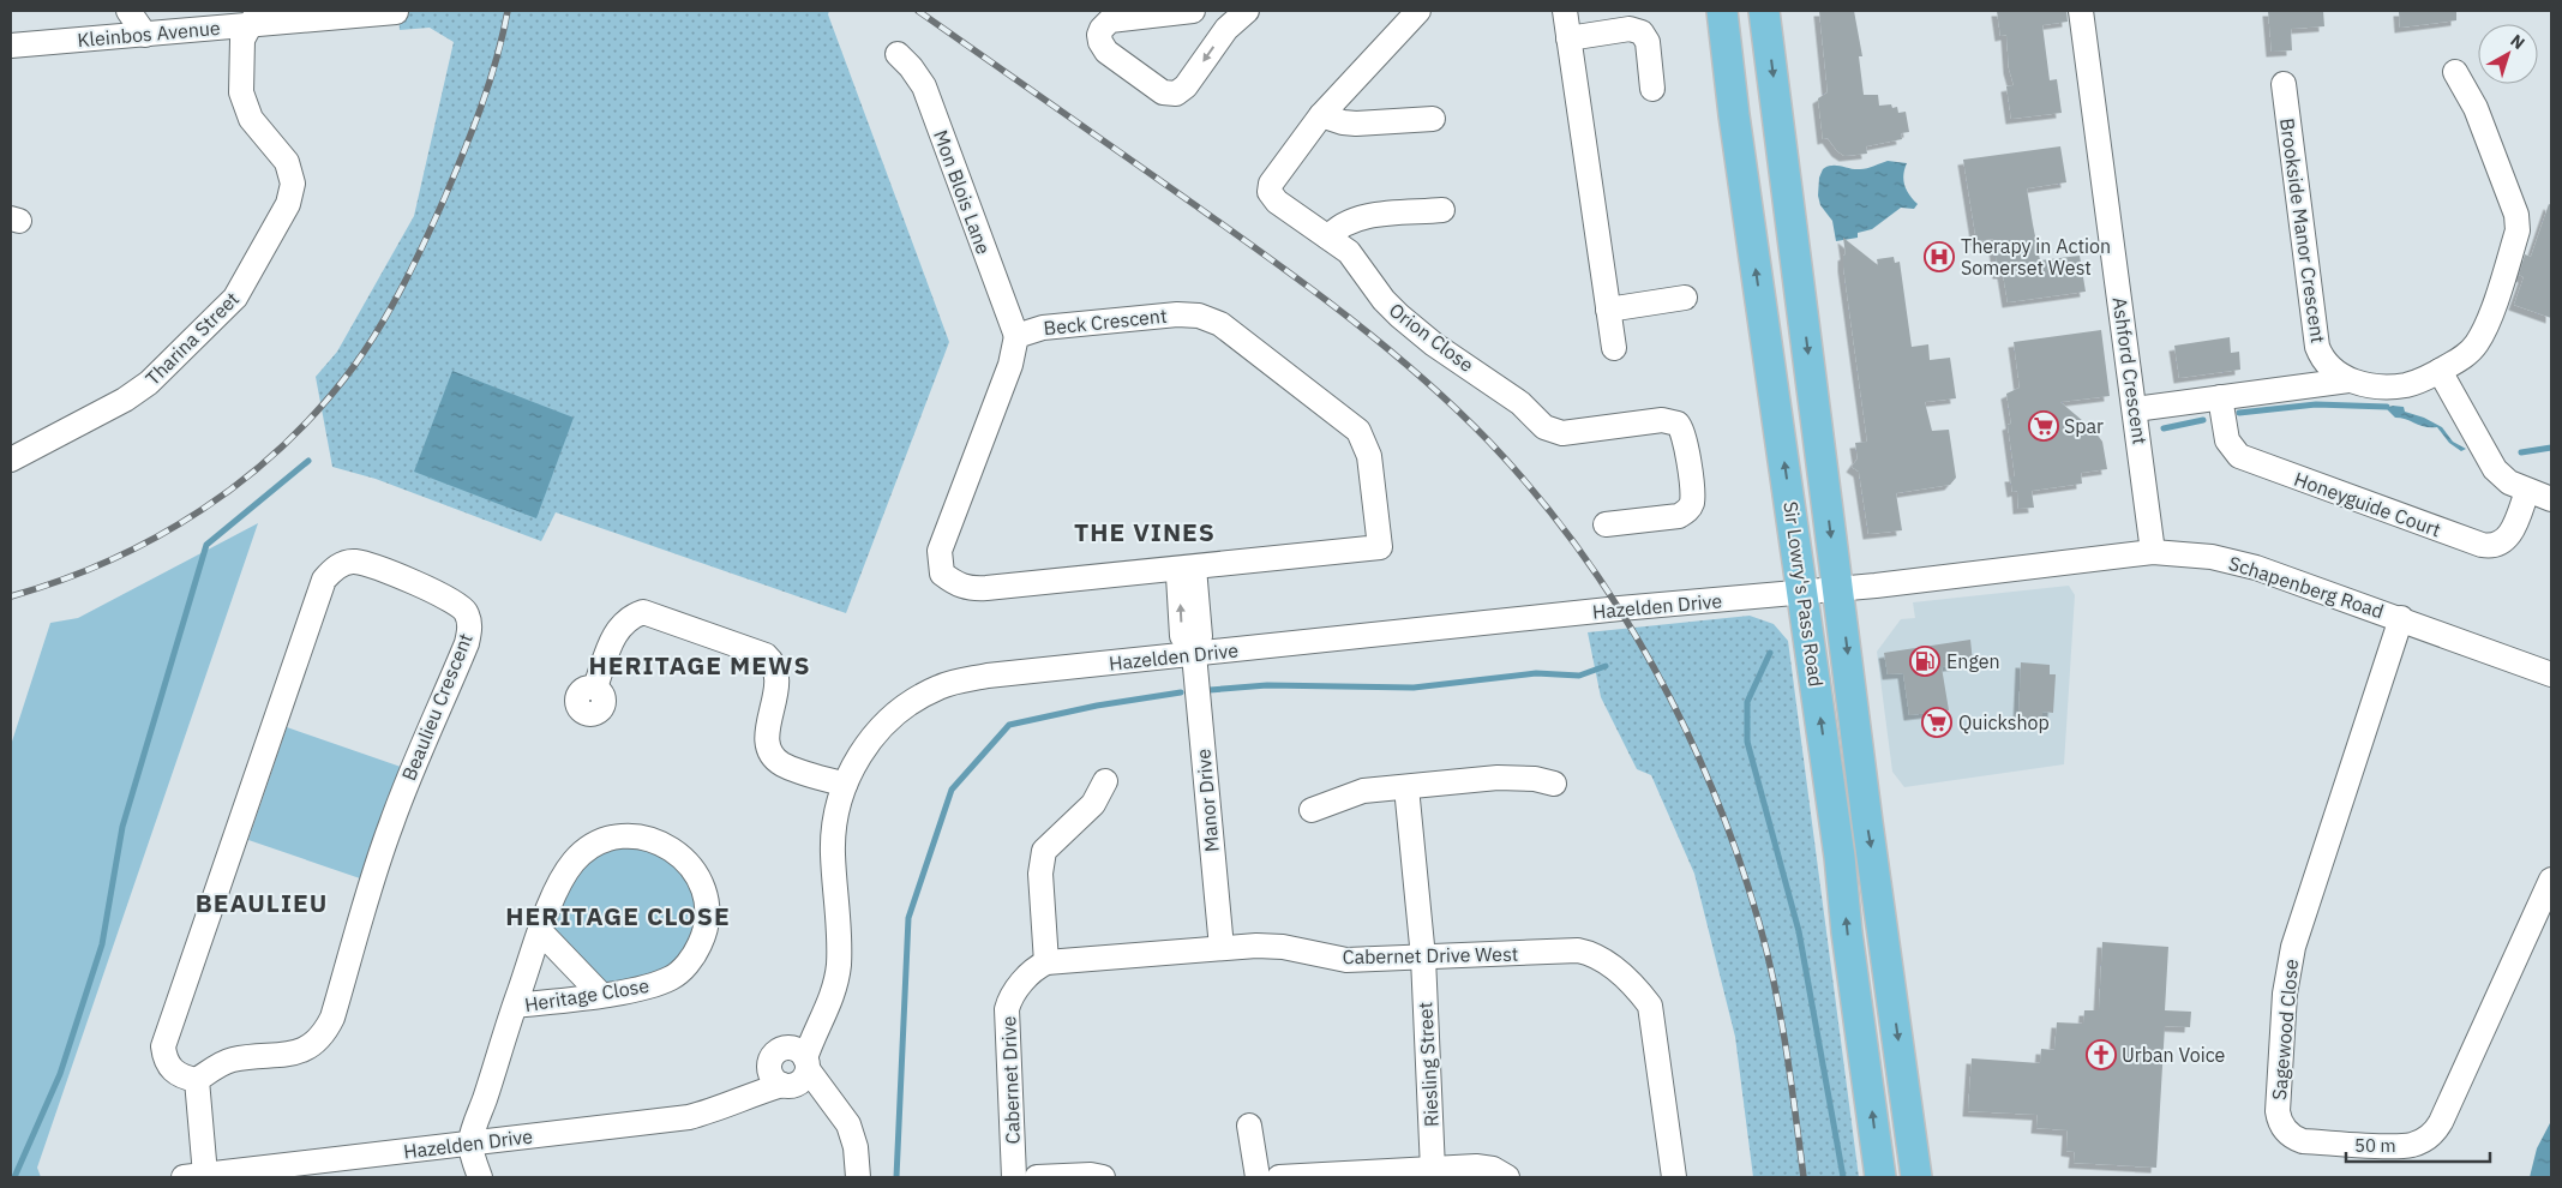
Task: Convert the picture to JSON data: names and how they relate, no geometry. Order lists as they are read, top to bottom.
{
  "streets": {
    "main road": ["Sir Lowry's Pass Road"],
    "street": [
      "Kleinbos Avenue",
      "Mon Blois Lane",
      "Brookside Manor Crescent",
      "Beck Crescent",
      "Orion Close",
      "Tharina Street",
      "Ashford Crescent",
      "Honeyguide Court",
      "Schapenberg Road",
      "Hazelden Drive",
      "Beaulieu Crescent",
      "Manor Drive",
      "Cabernet Drive West",
      "Heritage Close",
      "Sagewood Close",
      "Riesling Street",
      "Cabernet Drive"
    ]
  },
  "crossings": [
    ["Kleinbos Avenue", "Tharina Street"],
    ["Mon Blois Lane", "Beck Crescent"],
    ["Ashford Crescent", "Schapenberg Road"],
    ["Schapenberg Road", "Sir Lowry's Pass Road"],
    ["Schapenberg Road", "Hazelden Drive"],
    ["Schapenberg Road", "Sagewood Close"],
    ["Sir Lowry's Pass Road", "Hazelden Drive"],
    ["Hazelden Drive", "Manor Drive"],
    ["Hazelden Drive", "Heritage Close"],
    ["Manor Drive", "Cabernet Drive West"],
    ["Cabernet Drive West", "Riesling Street"],
    ["Cabernet Drive West", "Cabernet Drive"]
  ],
  "districts": [
    "THE VINES",
    "HERITAGE MEWS",
    "BEAULIEU",
    "HERITAGE CLOSE"
  ],
  "places": {
    "hospital": ["Therapy in Action Somerset West"],
    "supermarket": ["Spar", "Quickshop"],
    "fuel station": ["Engen"],
    "church": ["Urban Voice"]
  },
  "scale_bar": "50 m",
  "north": "top right"
}
